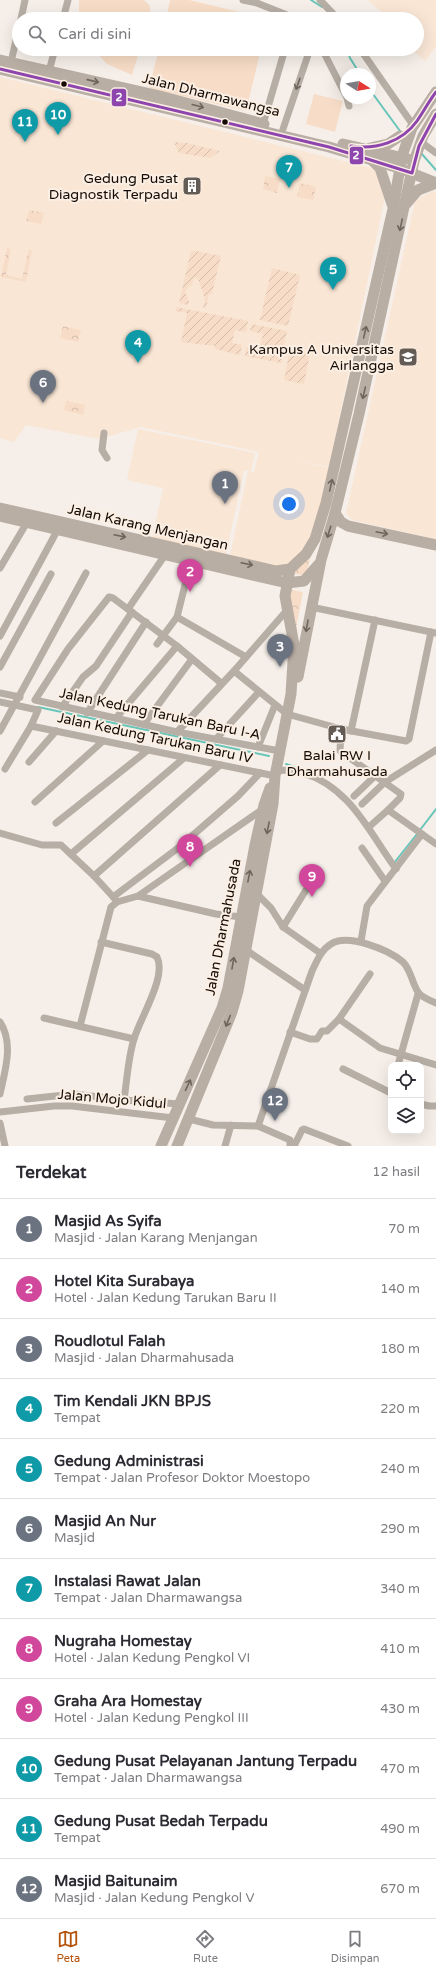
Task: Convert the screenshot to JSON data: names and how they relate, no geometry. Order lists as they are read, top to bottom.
{
  "streets": {
    "main road": ["Jalan Dharmawangsa", "Jalan Karang Menjangan", "Jalan Dharmahusada"],
    "street": ["Jalan Kedung Tarukan Baru I-A", "Jalan Kedung Tarukan Baru IV", "Jalan Mojo Kidul"]
  },
  "crossings": [
    ["Jalan Dharmawangsa", "Jalan Dharmahusada"],
    ["Jalan Kedung Tarukan Baru I-A", "Jalan Dharmahusada"],
    ["Jalan Kedung Tarukan Baru IV", "Jalan Dharmahusada"],
    ["Jalan Dharmahusada", "Jalan Mojo Kidul"]
  ],
  "places": {
    "building": ["Gedung Pusat Diagnostik Terpadu"],
    "school or university": ["Kampus A Universitas Airlangga"],
    "public building": ["Balai RW I Dharmahusada"]
  },
  "lines": ["transit line 2"],
  "north": "right",
  "page": {
    "search": "Cari di sini",
    "pins": [
      "10",
      "11",
      "7",
      "5",
      "4",
      "6",
      "1",
      "2",
      "3",
      "8",
      "9",
      "12"
    ],
    "heading": ["Terdekat", "12 hasil"],
    "list": [
      {
        "mark": "1",
        "name": "Masjid As Syifa",
        "note": "Masjid · Jalan Karang Menjangan",
        "value": "70 m"
      },
      {
        "mark": "2",
        "name": "Hotel Kita Surabaya",
        "note": "Hotel · Jalan Kedung Tarukan Baru II",
        "value": "140 m"
      },
      {
        "mark": "3",
        "name": "Roudlotul Falah",
        "note": "Masjid · Jalan Dharmahusada",
        "value": "180 m"
      },
      {
        "mark": "4",
        "name": "Tim Kendali JKN BPJS",
        "note": "Tempat",
        "value": "220 m"
      },
      {
        "mark": "5",
        "name": "Gedung Administrasi",
        "note": "Tempat · Jalan Profesor Doktor Moestopo",
        "value": "240 m"
      },
      {
        "mark": "6",
        "name": "Masjid An Nur",
        "note": "Masjid",
        "value": "290 m"
      },
      {
        "mark": "7",
        "name": "Instalasi Rawat Jalan",
        "note": "Tempat · Jalan Dharmawangsa",
        "value": "340 m"
      },
      {
        "mark": "8",
        "name": "Nugraha Homestay",
        "note": "Hotel · Jalan Kedung Pengkol VI",
        "value": "410 m"
      },
      {
        "mark": "9",
        "name": "Graha Ara Homestay",
        "note": "Hotel · Jalan Kedung Pengkol III",
        "value": "430 m"
      },
      {
        "mark": "10",
        "name": "Gedung Pusat Pelayanan Jantung Terpadu",
        "note": "Tempat · Jalan Dharmawangsa",
        "value": "470 m"
      },
      {
        "mark": "11",
        "name": "Gedung Pusat Bedah Terpadu",
        "note": "Tempat",
        "value": "490 m"
      },
      {
        "mark": "12",
        "name": "Masjid Baitunaim",
        "note": "Masjid · Jalan Kedung Pengkol V",
        "value": "670 m"
      }
    ],
    "nav": ["Peta", "Rute", "Disimpan"]
  }
}
